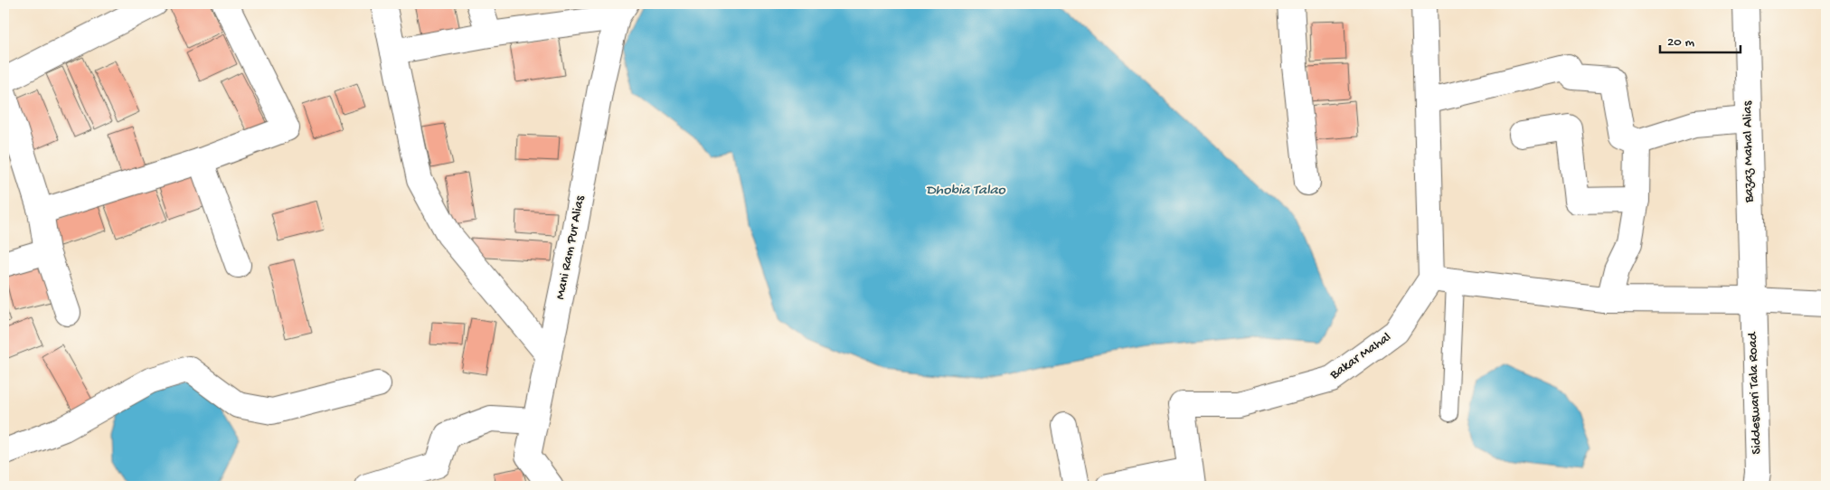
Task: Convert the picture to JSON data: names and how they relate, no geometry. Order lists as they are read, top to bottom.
{
  "streets": {
    "street": [
      "Bazaz Mahal Alias",
      "Mani Ram Pur Alias",
      "Bakar Mahal",
      "Siddeswari Tala Road"
    ]
  },
  "crossings": [
    ["Bazaz Mahal Alias", "Siddeswari Tala Road"]
  ],
  "water": ["Dhobia Talao"],
  "scale_bar": "20 m"
}
